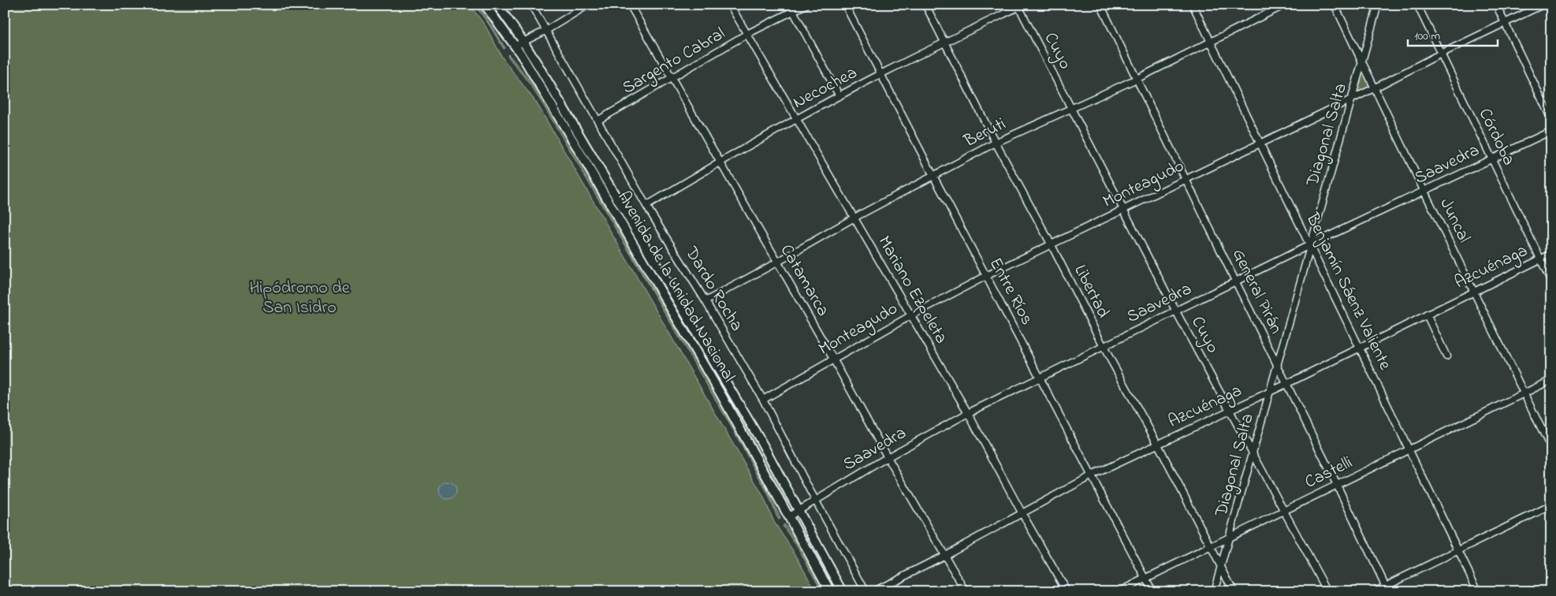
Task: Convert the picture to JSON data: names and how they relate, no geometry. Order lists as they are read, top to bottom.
{
  "streets": {
    "main road": ["Avenida de la Unidad Nacional"],
    "street": [
      "Cuyo",
      "Sargento Cabral",
      "Necochea",
      "Beruti",
      "Diagonal Salta",
      "Córdoba",
      "Saavedra",
      "Monteagudo",
      "Juncal",
      "Azcuénaga",
      "Catamarca",
      "Dardo Rocha",
      "Mariano Ezpeleta",
      "Entre Ríos",
      "Libertad",
      "General Pirán",
      "Benjamín Sáenz Valiente",
      "Castelli"
    ]
  },
  "crossings": [
    ["Cuyo", "Necochea"],
    ["Cuyo", "Beruti"],
    ["Cuyo", "Diagonal Salta"],
    ["Cuyo", "Saavedra"],
    ["Cuyo", "Monteagudo"],
    ["Cuyo", "Azcuénaga"],
    ["Cuyo", "Castelli"],
    ["Sargento Cabral", "Catamarca"],
    ["Sargento Cabral", "Dardo Rocha"],
    ["Sargento Cabral", "Mariano Ezpeleta"],
    ["Necochea", "Catamarca"],
    ["Necochea", "Dardo Rocha"],
    ["Necochea", "Mariano Ezpeleta"],
    ["Necochea", "Entre Ríos"],
    ["Necochea", "Libertad"],
    ["Beruti", "Catamarca"],
    ["Beruti", "Dardo Rocha"],
    ["Beruti", "Mariano Ezpeleta"],
    ["Beruti", "Entre Ríos"],
    ["Beruti", "Libertad"],
    ["Beruti", "General Pirán"],
    ["Beruti", "Benjamín Sáenz Valiente"],
    ["Diagonal Salta", "Saavedra"],
    ["Diagonal Salta", "Monteagudo"],
    ["Diagonal Salta", "Juncal"],
    ["Diagonal Salta", "Azcuénaga"],
    ["Diagonal Salta", "Libertad"],
    ["Diagonal Salta", "General Pirán"],
    ["Diagonal Salta", "Benjamín Sáenz Valiente"],
    ["Diagonal Salta", "Castelli"],
    ["Córdoba", "Saavedra"],
    ["Córdoba", "Monteagudo"],
    ["Córdoba", "Azcuénaga"],
    ["Saavedra", "Juncal"],
    ["Saavedra", "Catamarca"],
    ["Saavedra", "Avenida de la Unidad Nacional"],
    ["Saavedra", "Dardo Rocha"],
    ["Saavedra", "Mariano Ezpeleta"],
    ["Saavedra", "Entre Ríos"],
    ["Saavedra", "Libertad"],
    ["Saavedra", "General Pirán"],
    ["Saavedra", "Benjamín Sáenz Valiente"],
    ["Monteagudo", "Juncal"],
    ["Monteagudo", "Catamarca"],
    ["Monteagudo", "Dardo Rocha"],
    ["Monteagudo", "Mariano Ezpeleta"],
    ["Monteagudo", "Entre Ríos"],
    ["Monteagudo", "Libertad"],
    ["Monteagudo", "General Pirán"],
    ["Monteagudo", "Benjamín Sáenz Valiente"],
    ["Juncal", "Azcuénaga"],
    ["Juncal", "Castelli"],
    ["Azcuénaga", "Catamarca"],
    ["Azcuénaga", "Mariano Ezpeleta"],
    ["Azcuénaga", "Entre Ríos"],
    ["Azcuénaga", "Libertad"],
    ["Azcuénaga", "General Pirán"],
    ["Azcuénaga", "Benjamín Sáenz Valiente"],
    ["Entre Ríos", "Castelli"],
    ["Libertad", "Castelli"],
    ["General Pirán", "Castelli"],
    ["Benjamín Sáenz Valiente", "Castelli"]
  ],
  "parks": ["Hipódromo de San Isidro"],
  "scale_bar": "100 m"
}
